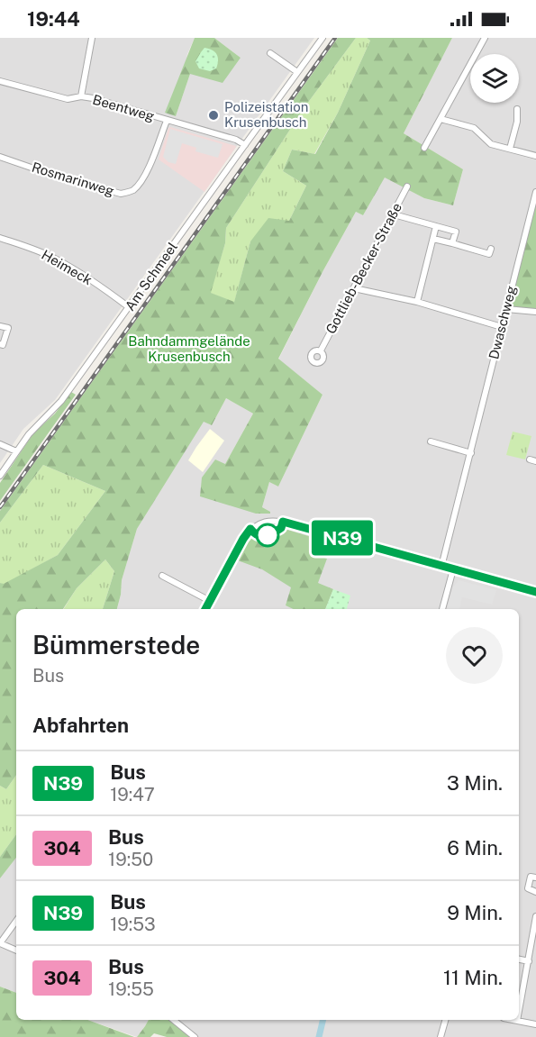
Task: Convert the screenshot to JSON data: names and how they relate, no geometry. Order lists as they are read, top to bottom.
{
  "streets": {
    "street": [
      "Beentweg",
      "Rosmarinweg",
      "Heimeck",
      "Gottlieb-Becker-Straße",
      "Am Schmeel",
      "Dwaschweg"
    ]
  },
  "crossings": [
    ["Beentweg", "Rosmarinweg"],
    ["Beentweg", "Am Schmeel"],
    ["Heimeck", "Am Schmeel"]
  ],
  "parks": ["Bahndammgelände Krusenbusch"],
  "places": ["Polizeistation Krusenbusch"],
  "lines": ["bus line N39"],
  "page": {
    "status": "19:44",
    "on_map": "N39",
    "heading": [
      ["Bümmerstede", "Bus"],
      "Abfahrten"
    ],
    "list": [
      {
        "mark": "N39",
        "name": "Bus",
        "note": "19:47",
        "value": "3 Min."
      },
      {
        "mark": "304",
        "name": "Bus",
        "note": "19:50",
        "value": "6 Min."
      },
      {
        "mark": "N39",
        "name": "Bus",
        "note": "19:53",
        "value": "9 Min."
      },
      {
        "mark": "304",
        "name": "Bus",
        "note": "19:55",
        "value": "11 Min."
      }
    ]
  }
}
